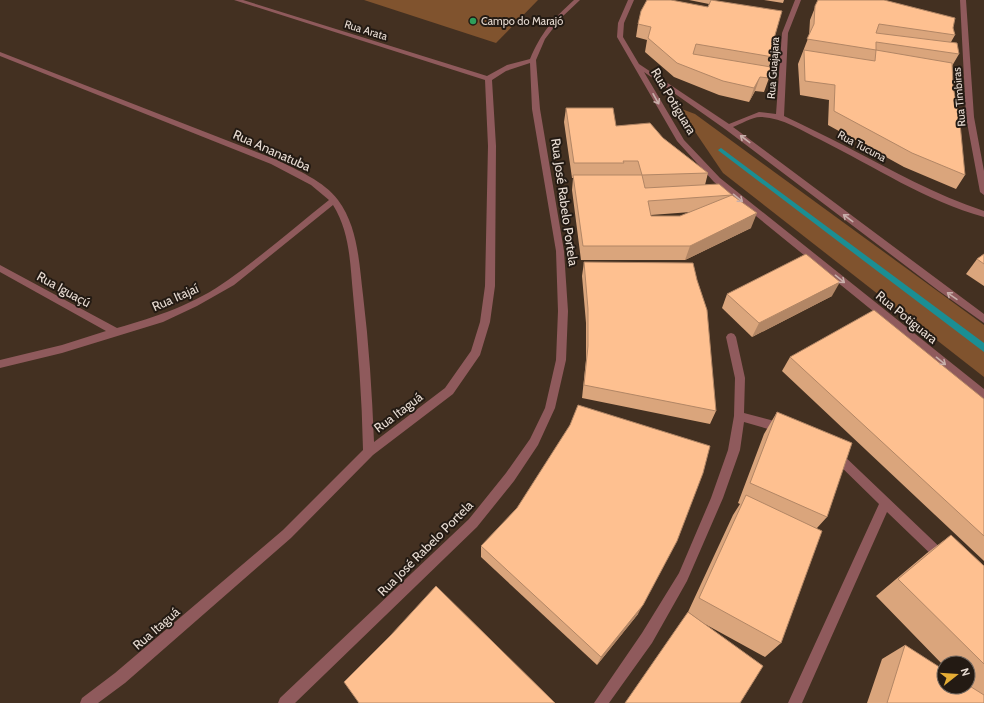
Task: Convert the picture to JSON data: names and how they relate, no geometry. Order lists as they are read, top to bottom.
{
  "streets": {
    "street": [
      "Rua Arata",
      "Rua Guajajara",
      "Rua Timbiras",
      "Rua Potiguara",
      "Rua Tucuna",
      "Rua Ananatuba",
      "Rua José Rabelo Portela",
      "Rua Iguaçú",
      "Rua Itajaí",
      "Rua Itaguá"
    ]
  },
  "crossings": [
    ["Rua Arata", "Rua Itaguá"],
    ["Rua Guajajara", "Rua Tucuna"],
    ["Rua Potiguara", "Rua Tucuna"],
    ["Rua Ananatuba", "Rua Itajaí"],
    ["Rua Ananatuba", "Rua Itaguá"],
    ["Rua Iguaçú", "Rua Itajaí"]
  ],
  "places": ["Campo do Marajó"],
  "north": "right"
}
